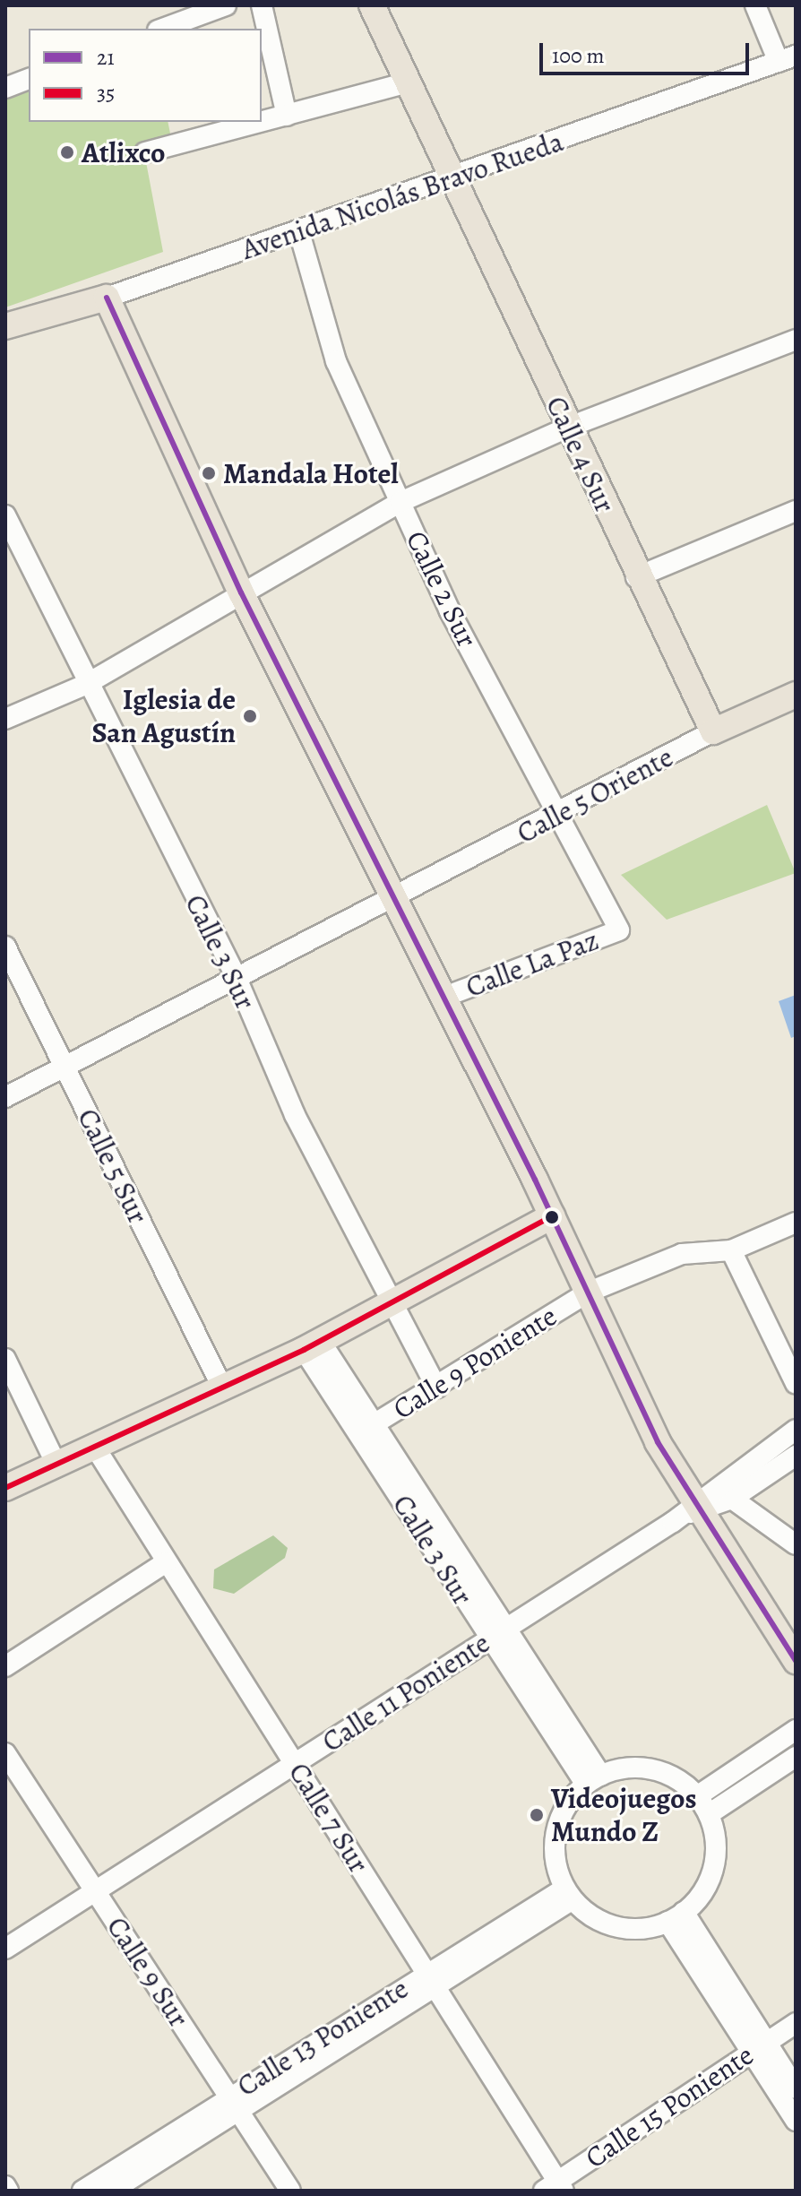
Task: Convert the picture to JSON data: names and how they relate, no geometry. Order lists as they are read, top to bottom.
{
  "streets": {
    "main road": ["Avenida Nicolás Bravo Rueda", "Calle 4 Sur", "Calle 5 Oriente"],
    "street": [
      "Calle 2 Sur",
      "Calle 3 Sur",
      "Calle La Paz",
      "Calle 5 Sur",
      "Calle 9 Poniente",
      "Calle 11 Poniente",
      "Calle 7 Sur",
      "Calle 9 Sur",
      "Calle 13 Poniente",
      "Calle 15 Poniente"
    ]
  },
  "crossings": [
    ["Avenida Nicolás Bravo Rueda", "Calle 4 Sur"],
    ["Avenida Nicolás Bravo Rueda", "Calle 2 Sur"],
    ["Calle 4 Sur", "Calle 5 Oriente"],
    ["Calle 2 Sur", "Calle 5 Oriente"],
    ["Calle 2 Sur", "Calle La Paz"],
    ["Calle 5 Oriente", "Calle 3 Sur"],
    ["Calle 5 Oriente", "Calle 5 Sur"],
    ["Calle 3 Sur", "Calle 9 Poniente"],
    ["Calle 3 Sur", "Calle 11 Poniente"],
    ["Calle 3 Sur", "Calle 13 Poniente"],
    ["Calle 11 Poniente", "Calle 7 Sur"],
    ["Calle 11 Poniente", "Calle 9 Sur"],
    ["Calle 7 Sur", "Calle 13 Poniente"],
    ["Calle 7 Sur", "Calle 15 Poniente"],
    ["Calle 9 Sur", "Calle 13 Poniente"]
  ],
  "places": [
    "Atlixco",
    "Mandala Hotel",
    "Iglesia de San Agustín",
    "Videojuegos Mundo Z"
  ],
  "lines": ["transit line 21", "transit line 35"],
  "legend": ["21", "35"],
  "scale_bar": "100 m"
}
